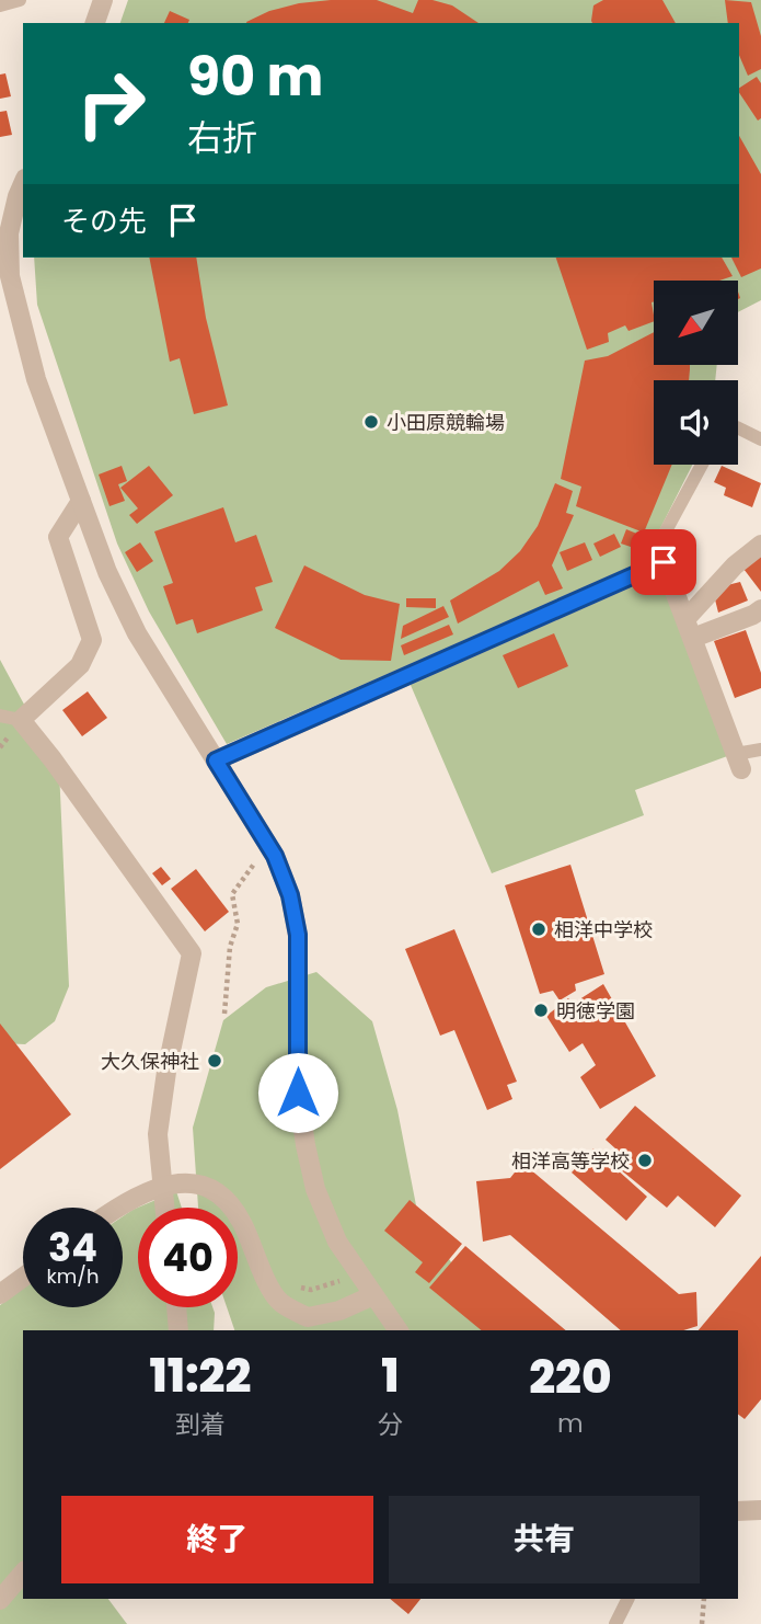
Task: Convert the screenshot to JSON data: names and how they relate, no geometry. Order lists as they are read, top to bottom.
{
  "places": [
    "小田原競輪場",
    "相洋中学校",
    "明徳学園",
    "大久保神社",
    "相洋高等学校"
  ],
  "north": "bottom left",
  "page": {
    "turn": ["90 m", "右折"],
    "then": "その先",
    "speed": "34 km/h",
    "limit": "40",
    "eta": [
      "11:22",
      "到着",
      "1",
      "分",
      "220",
      "m"
    ],
    "buttons": ["終了", "共有"]
  }
}
